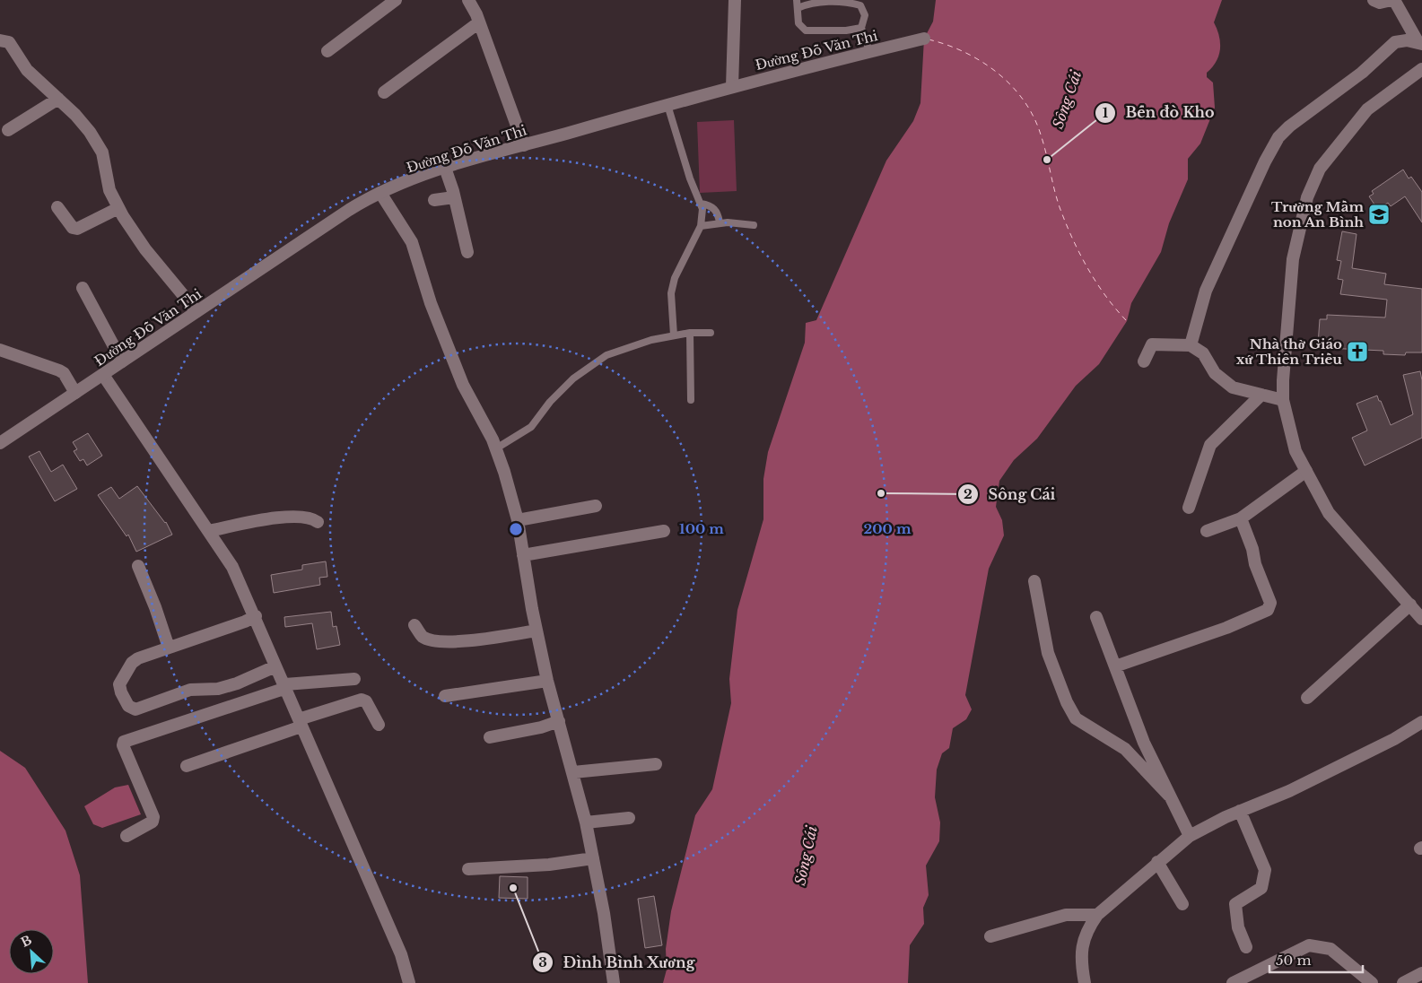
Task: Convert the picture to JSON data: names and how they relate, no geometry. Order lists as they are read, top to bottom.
{
  "streets": {
    "street": ["Đường Đỗ Văn Thi"]
  },
  "water": ["Sông Cái"],
  "places": {
    "other": ["Bến đò Kho", "Sông Cái", "Đình Bình Xương"],
    "school or university": ["Trường Mầm non An Bình"],
    "church": ["Nhà thờ Giáo xứ Thiên Triều"]
  },
  "scale_bar": "50 m",
  "north": "top left",
  "rings": ["100 m", "200 m"]
}
